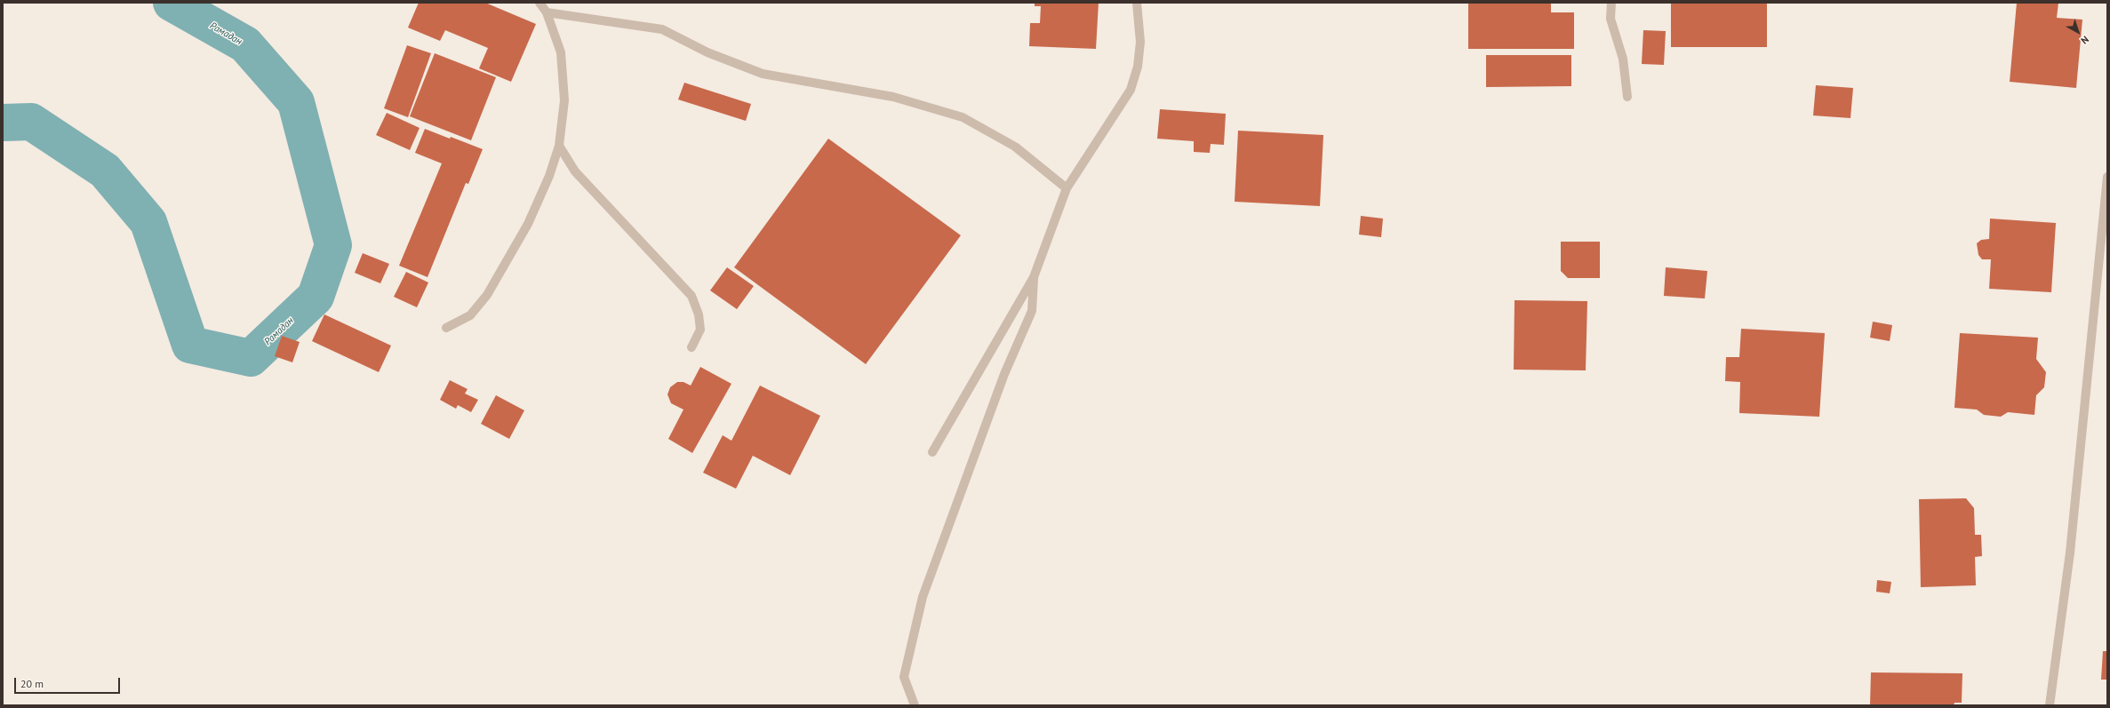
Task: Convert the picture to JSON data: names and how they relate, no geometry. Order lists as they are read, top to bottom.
{
  "water": ["Рамадан"],
  "scale_bar": "20 m",
  "north": "bottom right"
}
